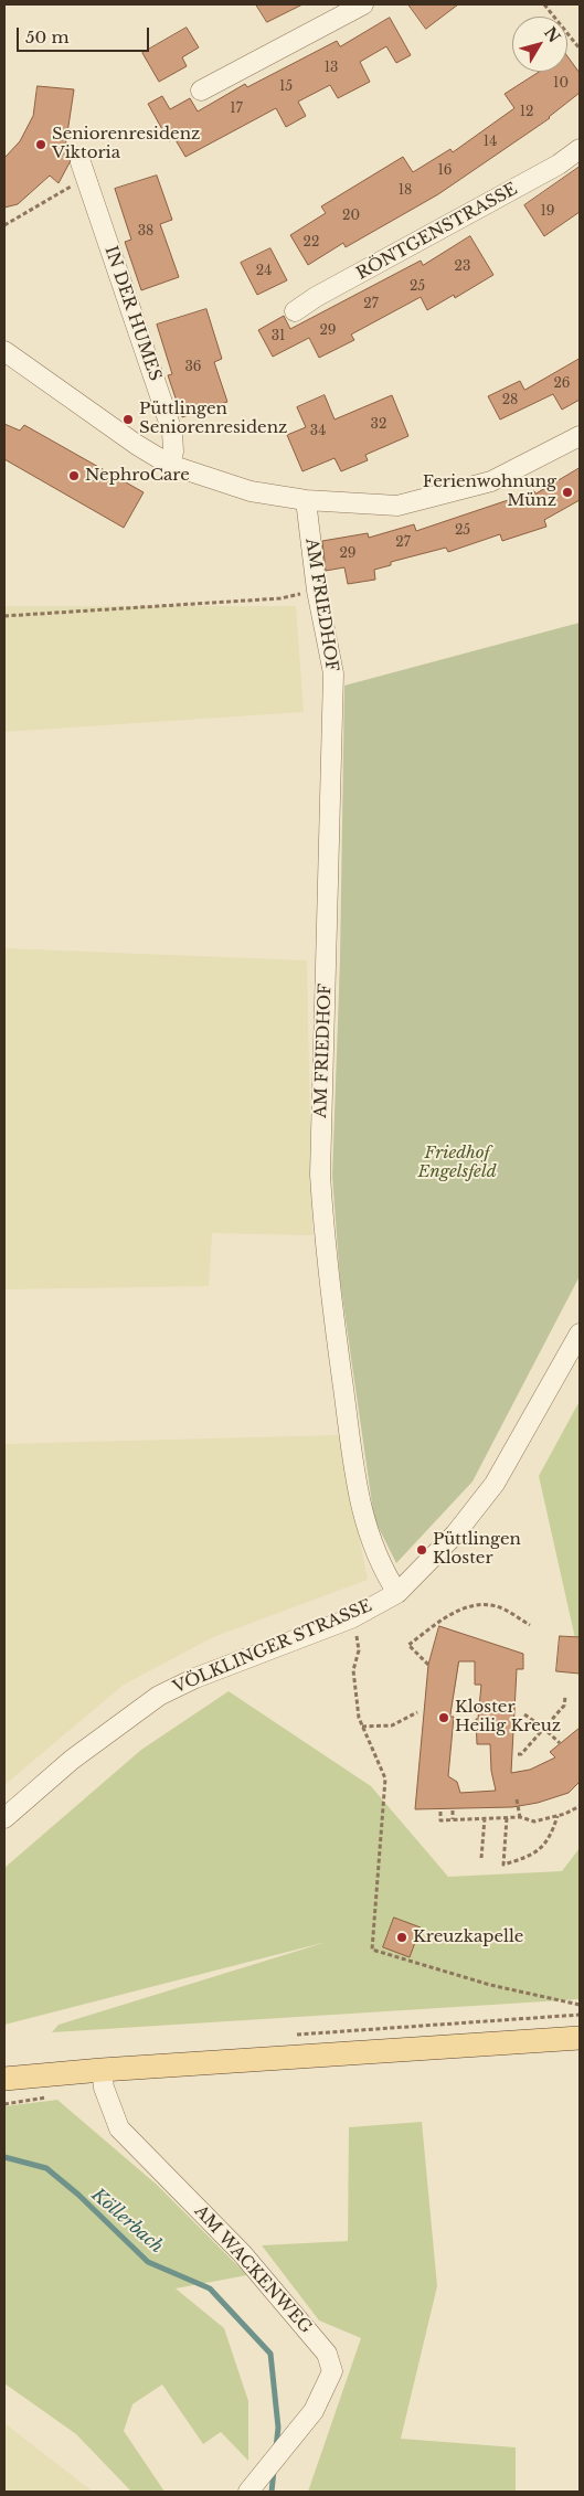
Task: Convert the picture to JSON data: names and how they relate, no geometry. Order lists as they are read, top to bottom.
{
  "streets": {
    "street": [
      "RÖNTGENSTRASSE",
      "IN DER HUMES",
      "AM FRIEDHOF",
      "VÖLKLINGER STRASSE",
      "AM WACKENWEG"
    ]
  },
  "crossings": [
    ["AM FRIEDHOF", "VÖLKLINGER STRASSE"]
  ],
  "water": ["Köllerbach"],
  "parks": ["Friedhof Engelsfeld"],
  "places": [
    "Seniorenresidenz Viktoria",
    "Püttlingen Seniorenresidenz",
    "NephroCare",
    "Ferienwohnung Münz",
    "Püttlingen Kloster",
    "Kloster Heilig Kreuz",
    "Kreuzkapelle"
  ],
  "house_numbers": [
    "13",
    "10",
    "15",
    "17",
    "12",
    "14",
    "16",
    "18",
    "19",
    "20",
    "38",
    "22",
    "23",
    "24",
    "25",
    "27",
    "29",
    "31",
    "36",
    "26",
    "28",
    "32",
    "34",
    "25",
    "27",
    "29"
  ],
  "scale_bar": "50 m",
  "north": "top right"
}
